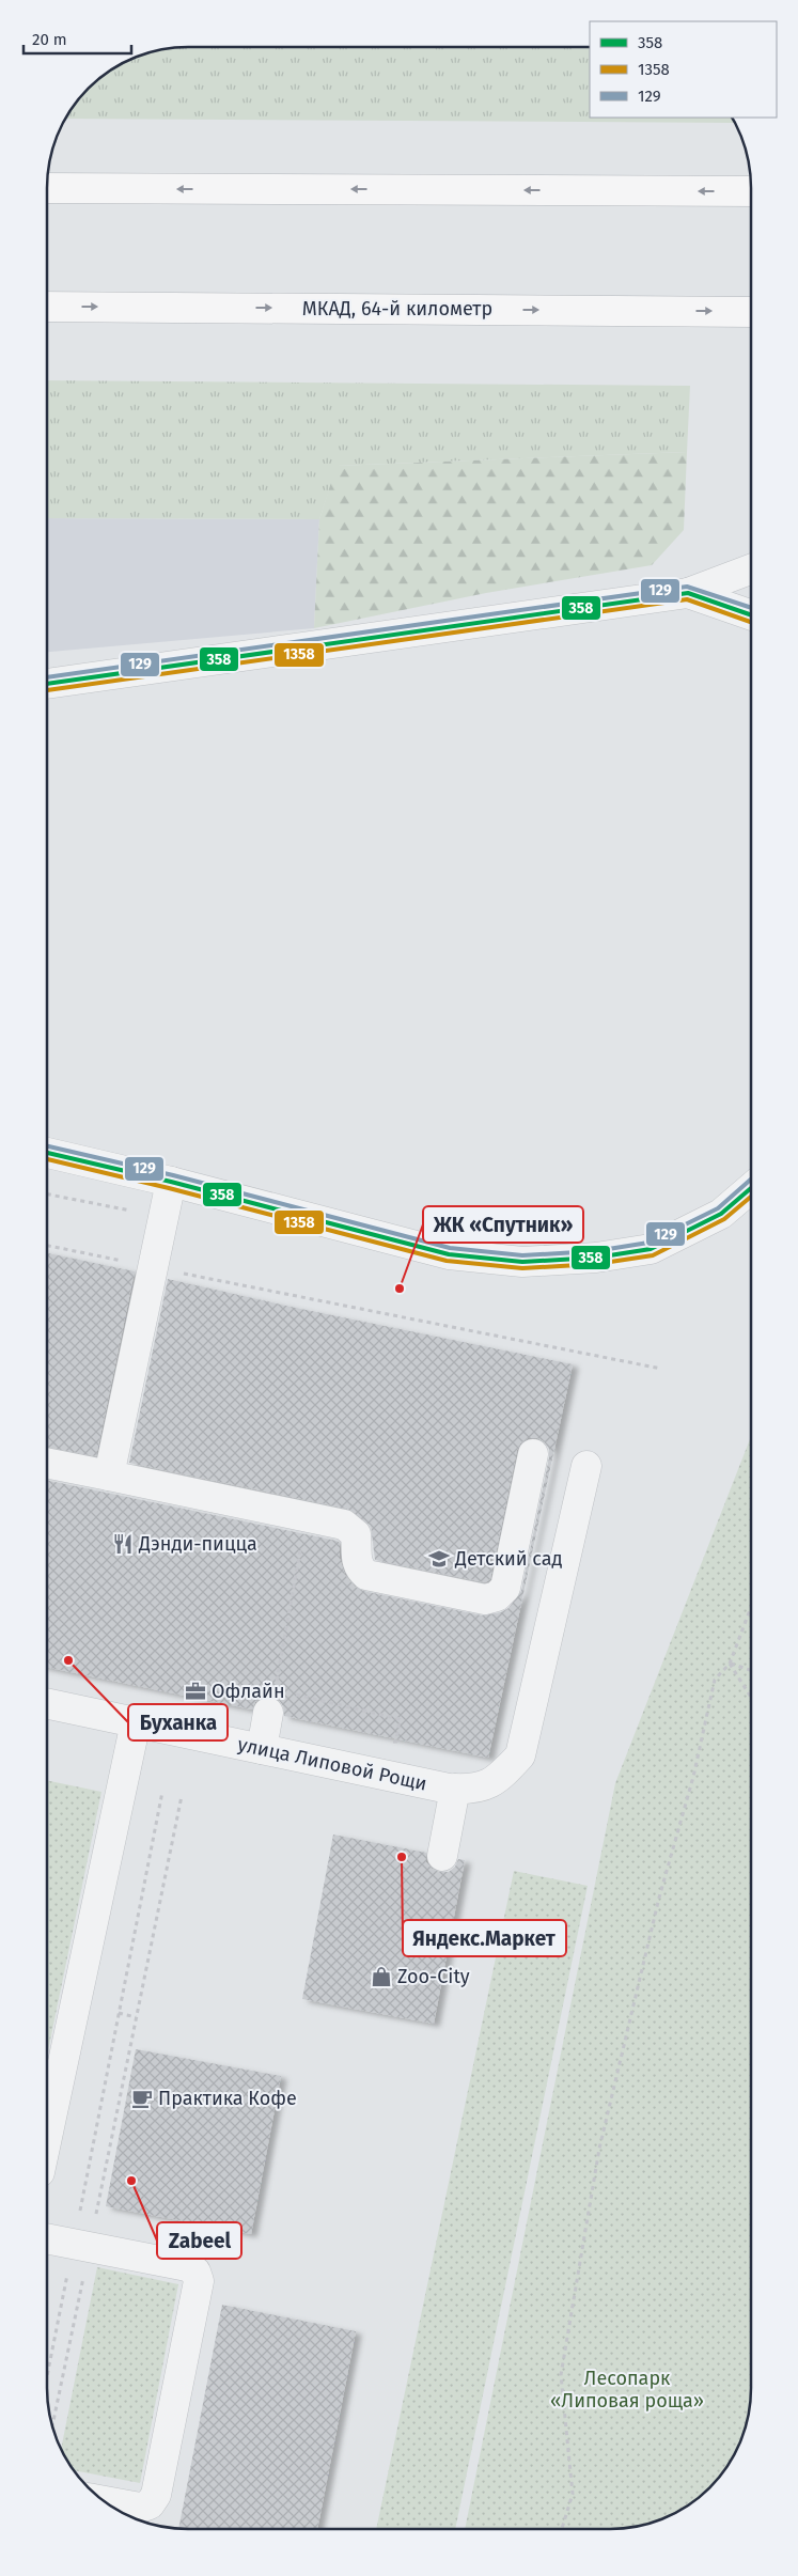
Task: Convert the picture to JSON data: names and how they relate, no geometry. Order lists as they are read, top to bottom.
{
  "streets": {
    "highway": ["МКАД, 64-й километр"],
    "street": ["улица Липовой Рощи"]
  },
  "parks": ["Лесопарк «Липовая роща»"],
  "places": {
    "other": [
      "ЖК «Спутник»",
      "Буханка",
      "Яндекс.Маркет",
      "Zabeel"
    ],
    "restaurant": ["Дэнди-пицца"],
    "school or university": ["Детский сад"],
    "office": ["Офлайн"],
    "shop": ["Zoo-City"],
    "cafe": ["Практика Кофе"]
  },
  "lines": ["transit line 129", "transit line 358", "transit line 1358"],
  "legend": ["358", "1358", "129"],
  "scale_bar": "20 m"
}
